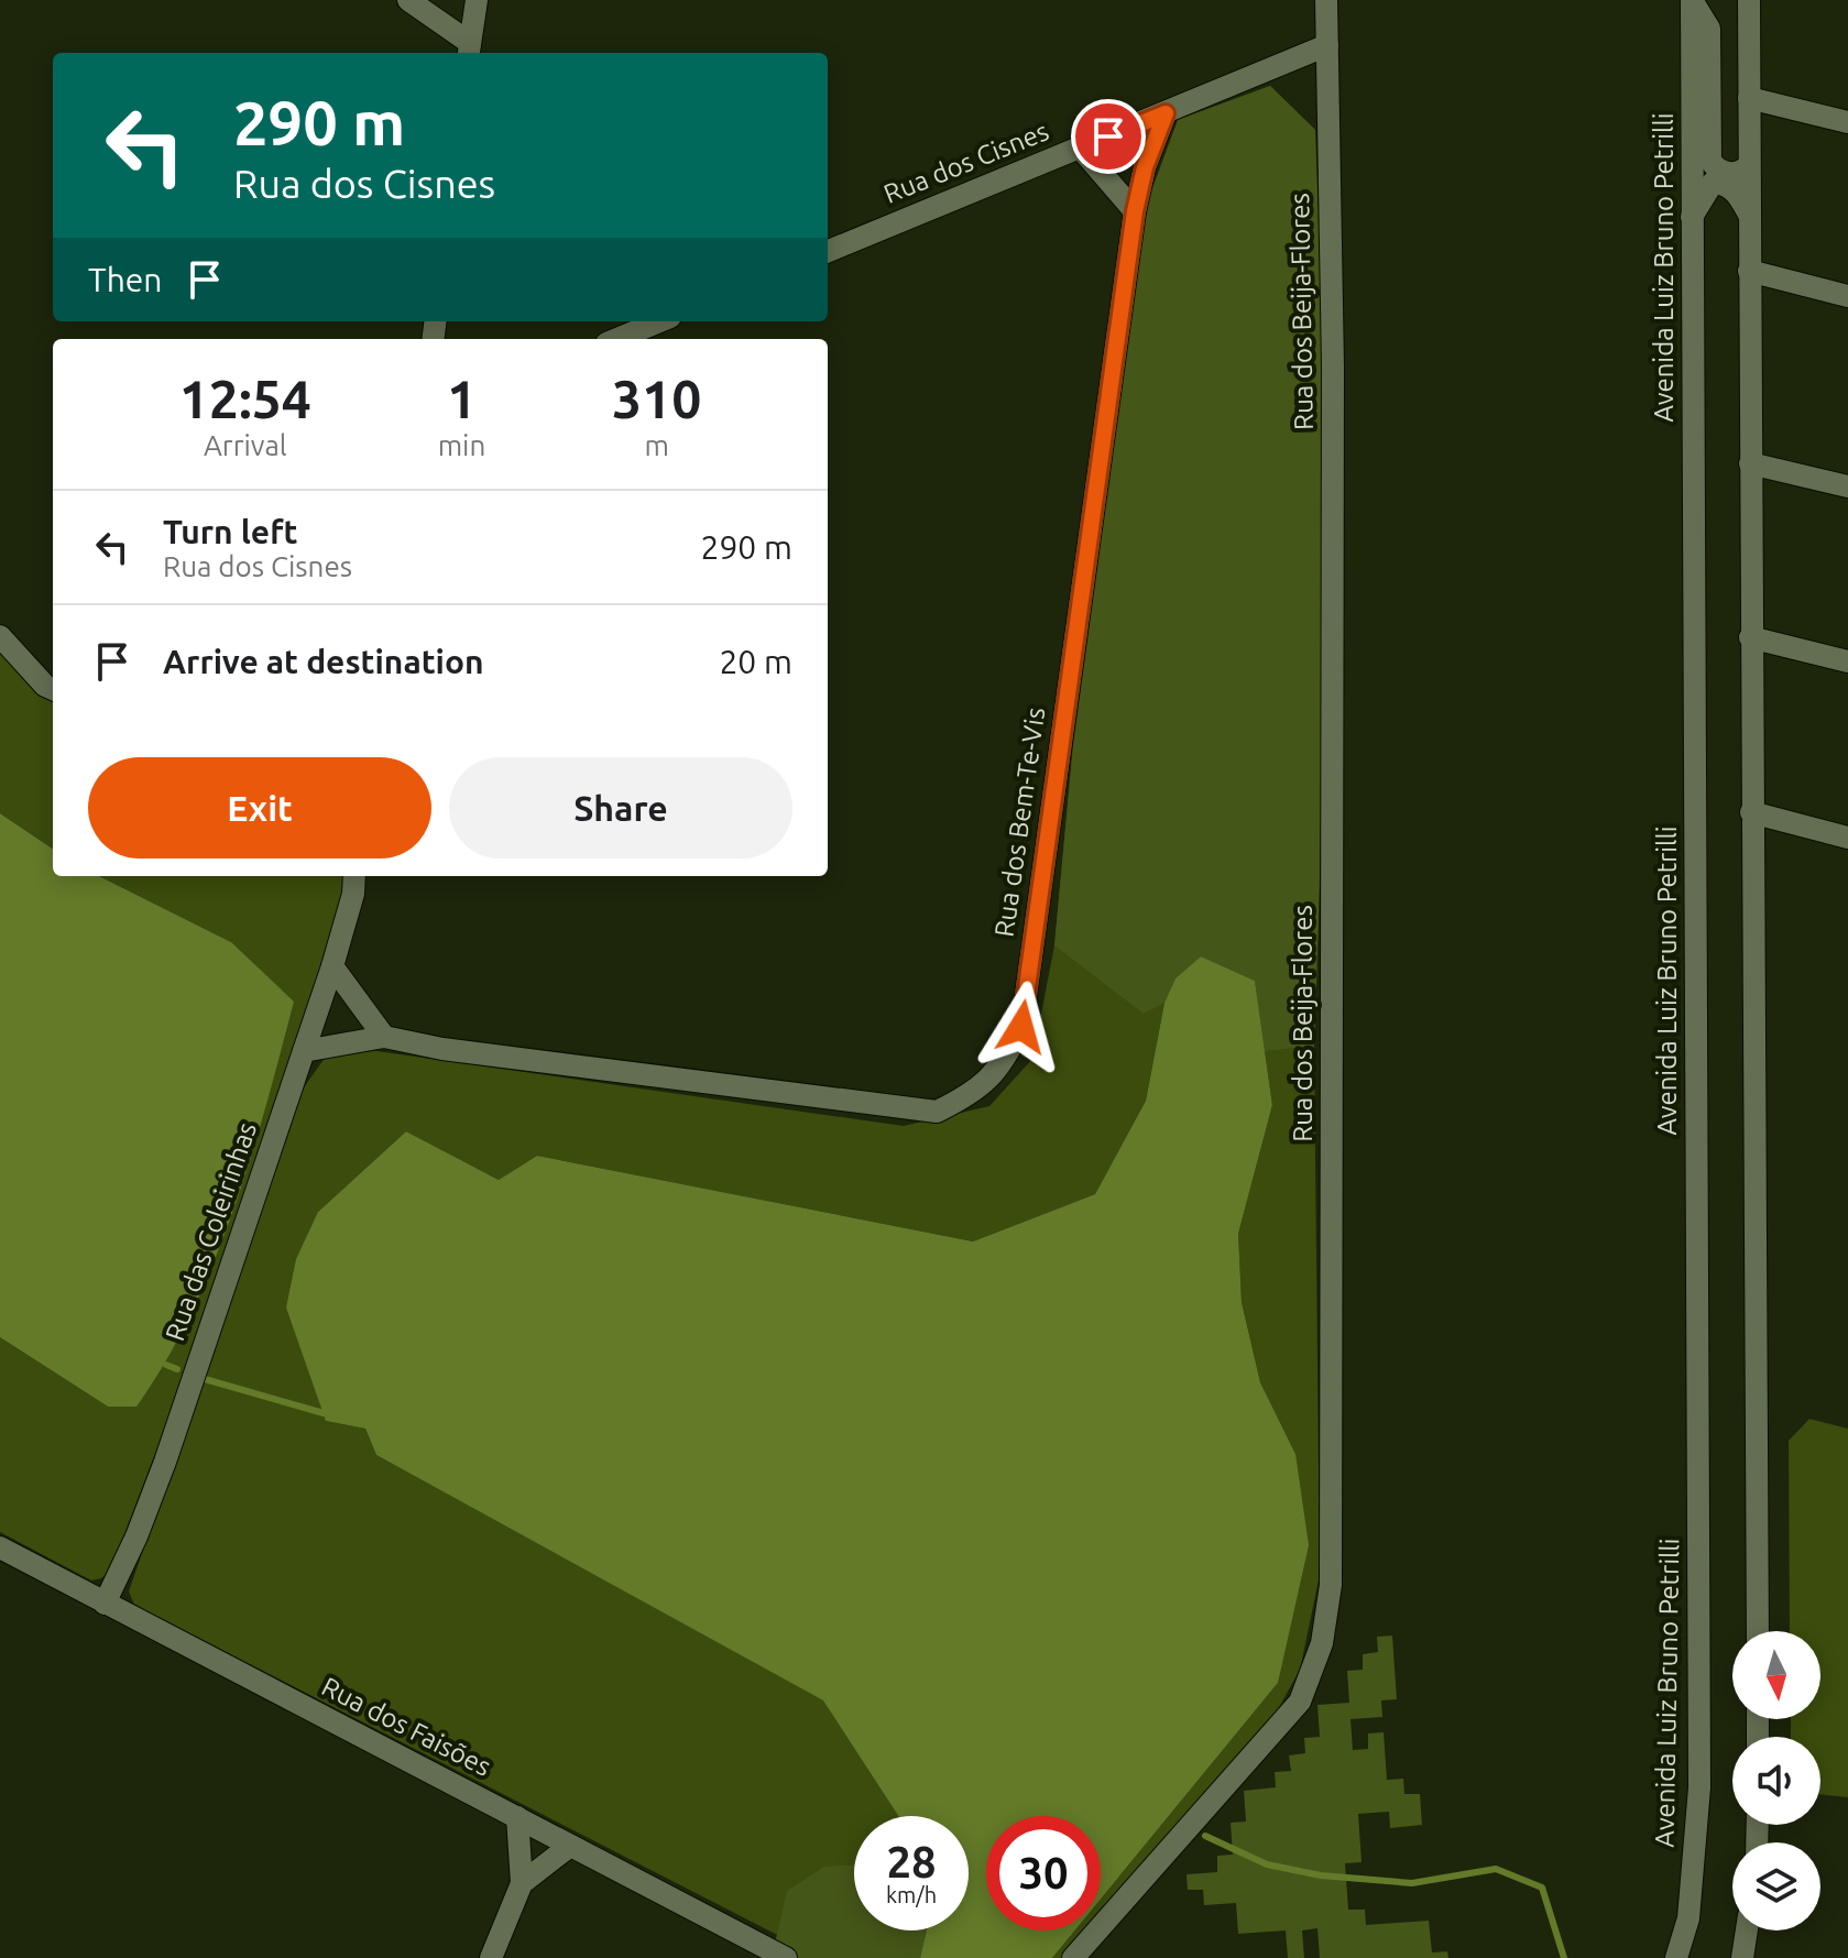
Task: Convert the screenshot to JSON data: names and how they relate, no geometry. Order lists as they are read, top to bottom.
{
  "streets": {
    "street": [
      "Rua dos Cisnes",
      "Avenida Luiz Bruno Petrilli",
      "Rua dos Beija-Flores",
      "Rua dos Bem-Te-Vis",
      "Rua das Coleirinhas",
      "Rua dos Faisões"
    ]
  },
  "crossings": [
    ["Rua dos Cisnes", "Rua dos Beija-Flores"],
    ["Rua dos Cisnes", "Rua dos Bem-Te-Vis"],
    ["Rua dos Bem-Te-Vis", "Rua das Coleirinhas"],
    ["Rua das Coleirinhas", "Rua dos Faisões"]
  ],
  "north": "bottom",
  "page": {
    "turn": ["290 m", "Rua dos Cisnes"],
    "then": "Then",
    "eta": [
      "12:54",
      "Arrival",
      "1",
      "min",
      "310",
      "m"
    ],
    "list": [
      {
        "name": "Turn left",
        "note": "Rua dos Cisnes",
        "value": "290 m"
      },
      {
        "name": "Arrive at destination",
        "value": "20 m"
      }
    ],
    "buttons": ["Exit", "Share"],
    "speed": "28 km/h",
    "limit": "30"
  }
}
